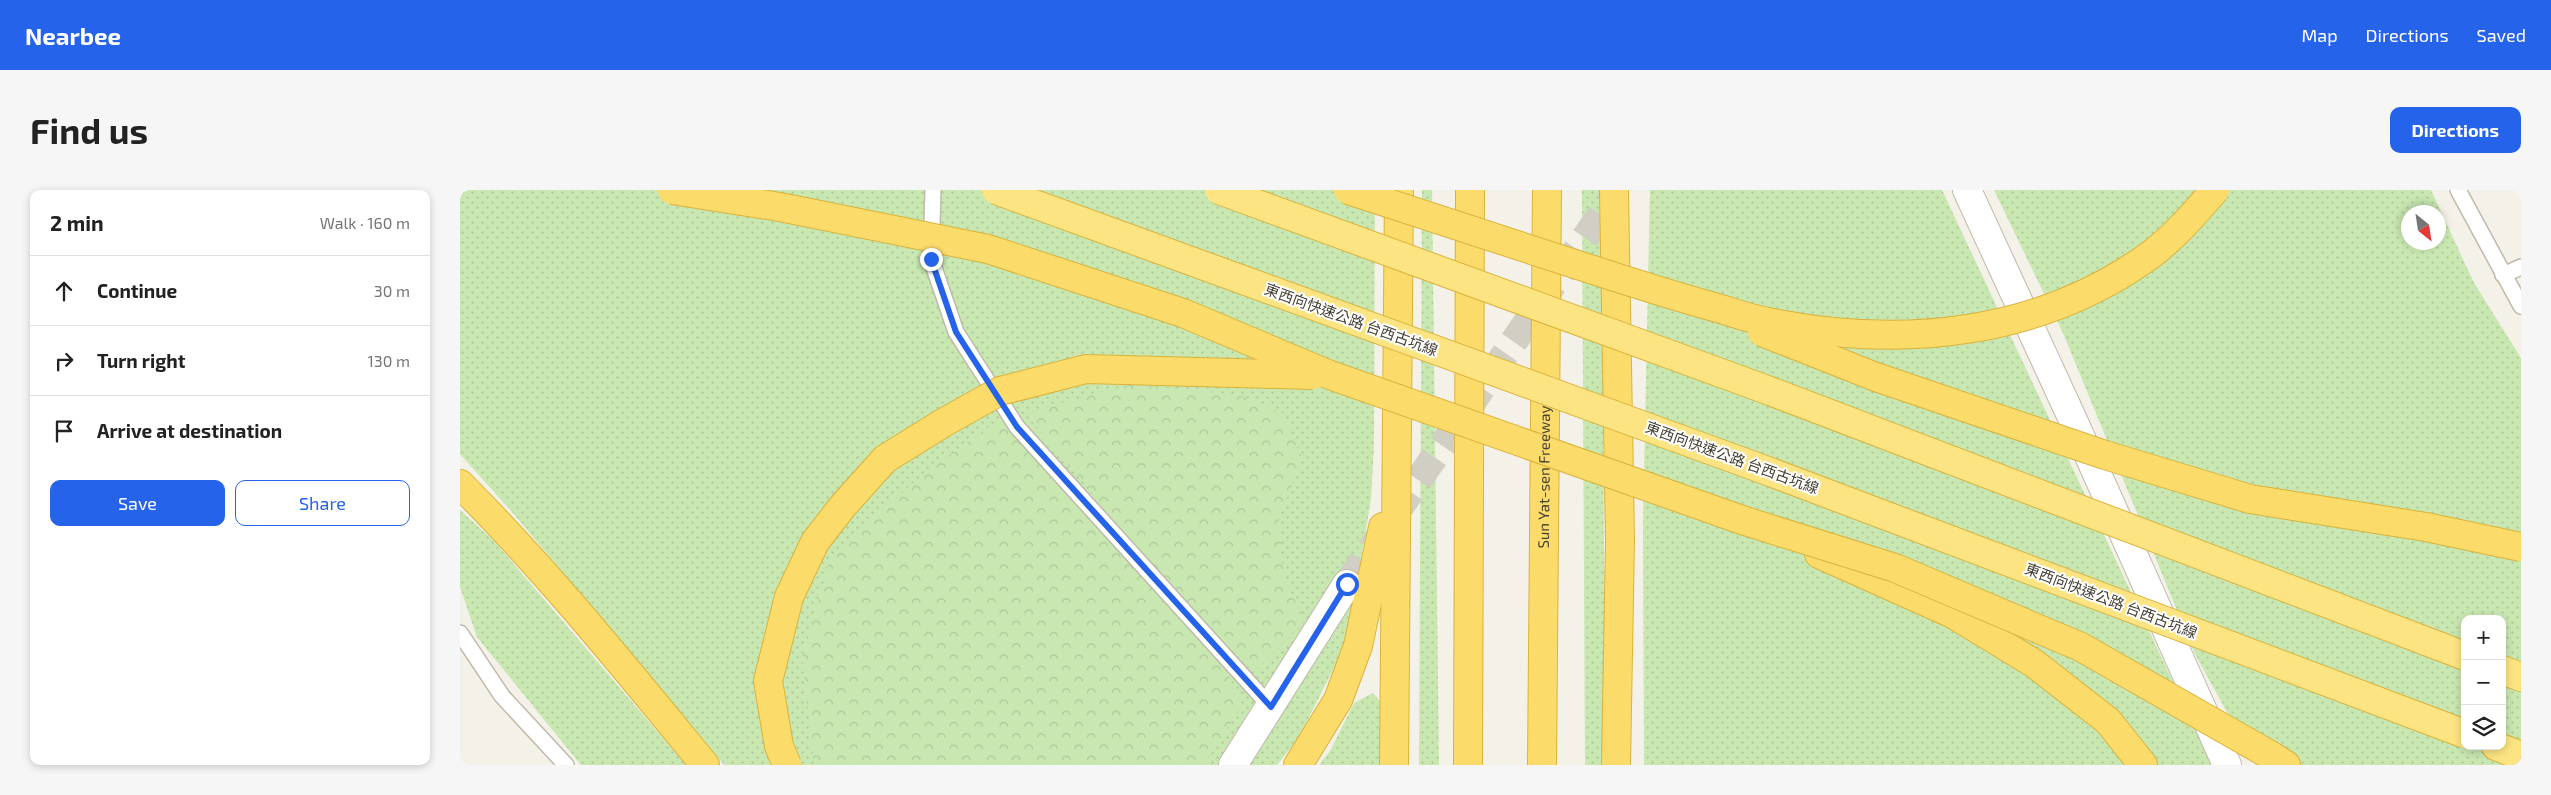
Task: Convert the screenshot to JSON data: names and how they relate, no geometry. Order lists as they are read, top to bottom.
{
  "streets": {
    "highway": ["東西向快速公路 台西古坑線", "Sun Yat-sen Freeway"]
  },
  "north": "bottom right",
  "page": {
    "header": "Nearbee",
    "nav": ["Map", "Directions", "Saved"],
    "buttons": [
      "Directions",
      ["Save", "Share"]
    ],
    "title": "Find us",
    "heading": ["2 min", "Walk · 160 m"],
    "list": [
      ["Continue", "30 m"],
      ["Turn right", "130 m"],
      "Arrive at destination"
    ],
    "map_buttons": ["+", "−"]
  }
}
